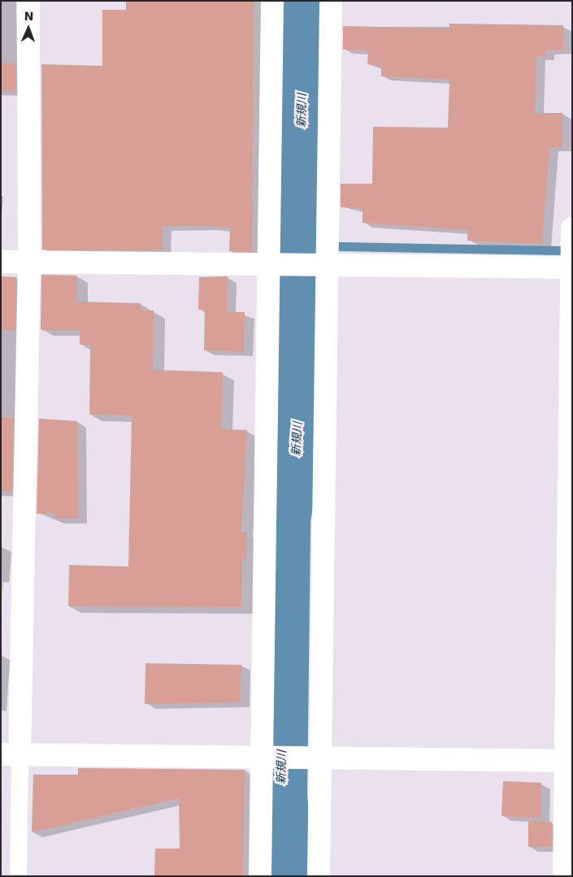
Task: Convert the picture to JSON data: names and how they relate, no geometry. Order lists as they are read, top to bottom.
{
  "water": ["新規川"],
  "north": "top"
}
